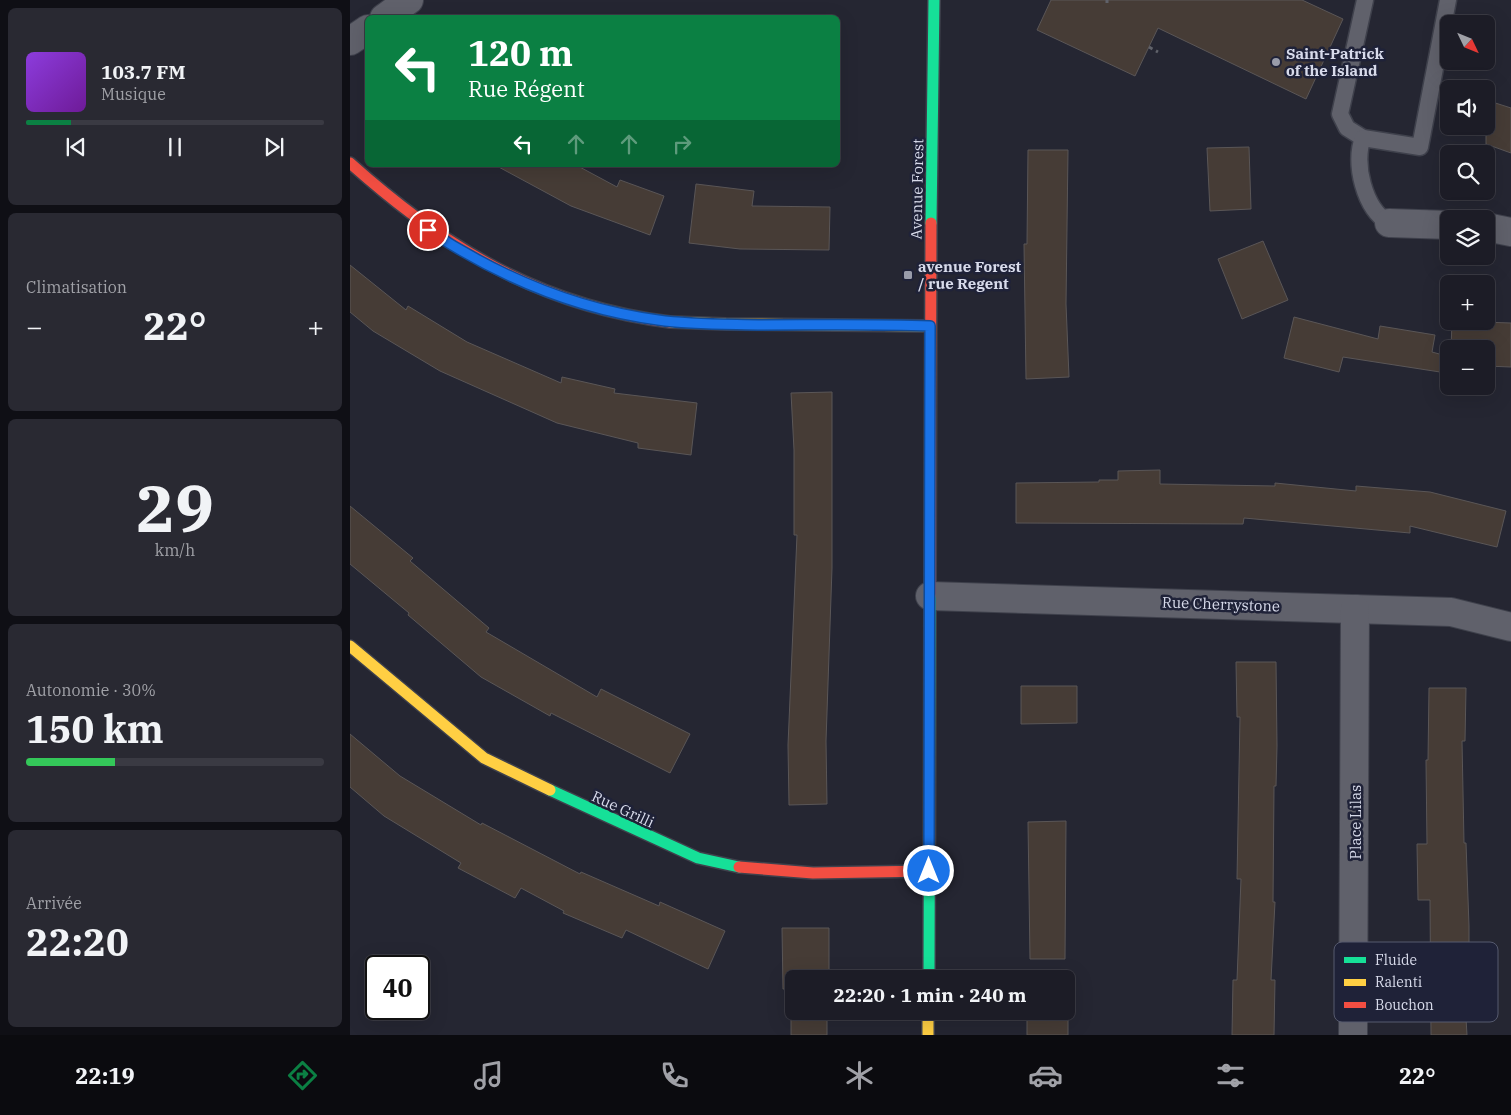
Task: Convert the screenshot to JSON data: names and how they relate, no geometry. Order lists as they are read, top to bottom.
{
  "streets": {
    "street": [
      "Avenue Forest",
      "Rue Cherrystone",
      "Rue Grilli",
      "Place Lilas"
    ]
  },
  "crossings": [
    ["Avenue Forest", "Rue Cherrystone"],
    ["Avenue Forest", "Rue Grilli"],
    ["Rue Cherrystone", "Place Lilas"]
  ],
  "places": {
    "other": ["Saint-Patrick of the Island"],
    "transit": ["avenue Forest / rue Regent"]
  },
  "legend": ["Fluide", "Ralenti", "Bouchon"],
  "north": "bottom right",
  "page": {
    "map_buttons": ["+", "−"],
    "turn": ["120 m", "Rue Régent"],
    "song": ["103.7 FM", "Musique"],
    "tile": [
      "Climatisation",
      ["29", "km/h"],
      ["Autonomie · 30%", "150 km"],
      ["Arrivée", "22:20"]
    ],
    "heat": ["−", "22°", "+"],
    "limit": "40",
    "trip": "22:20 · 1 min · 240 m",
    "tabs": ["22:19", "22°"]
  }
}
